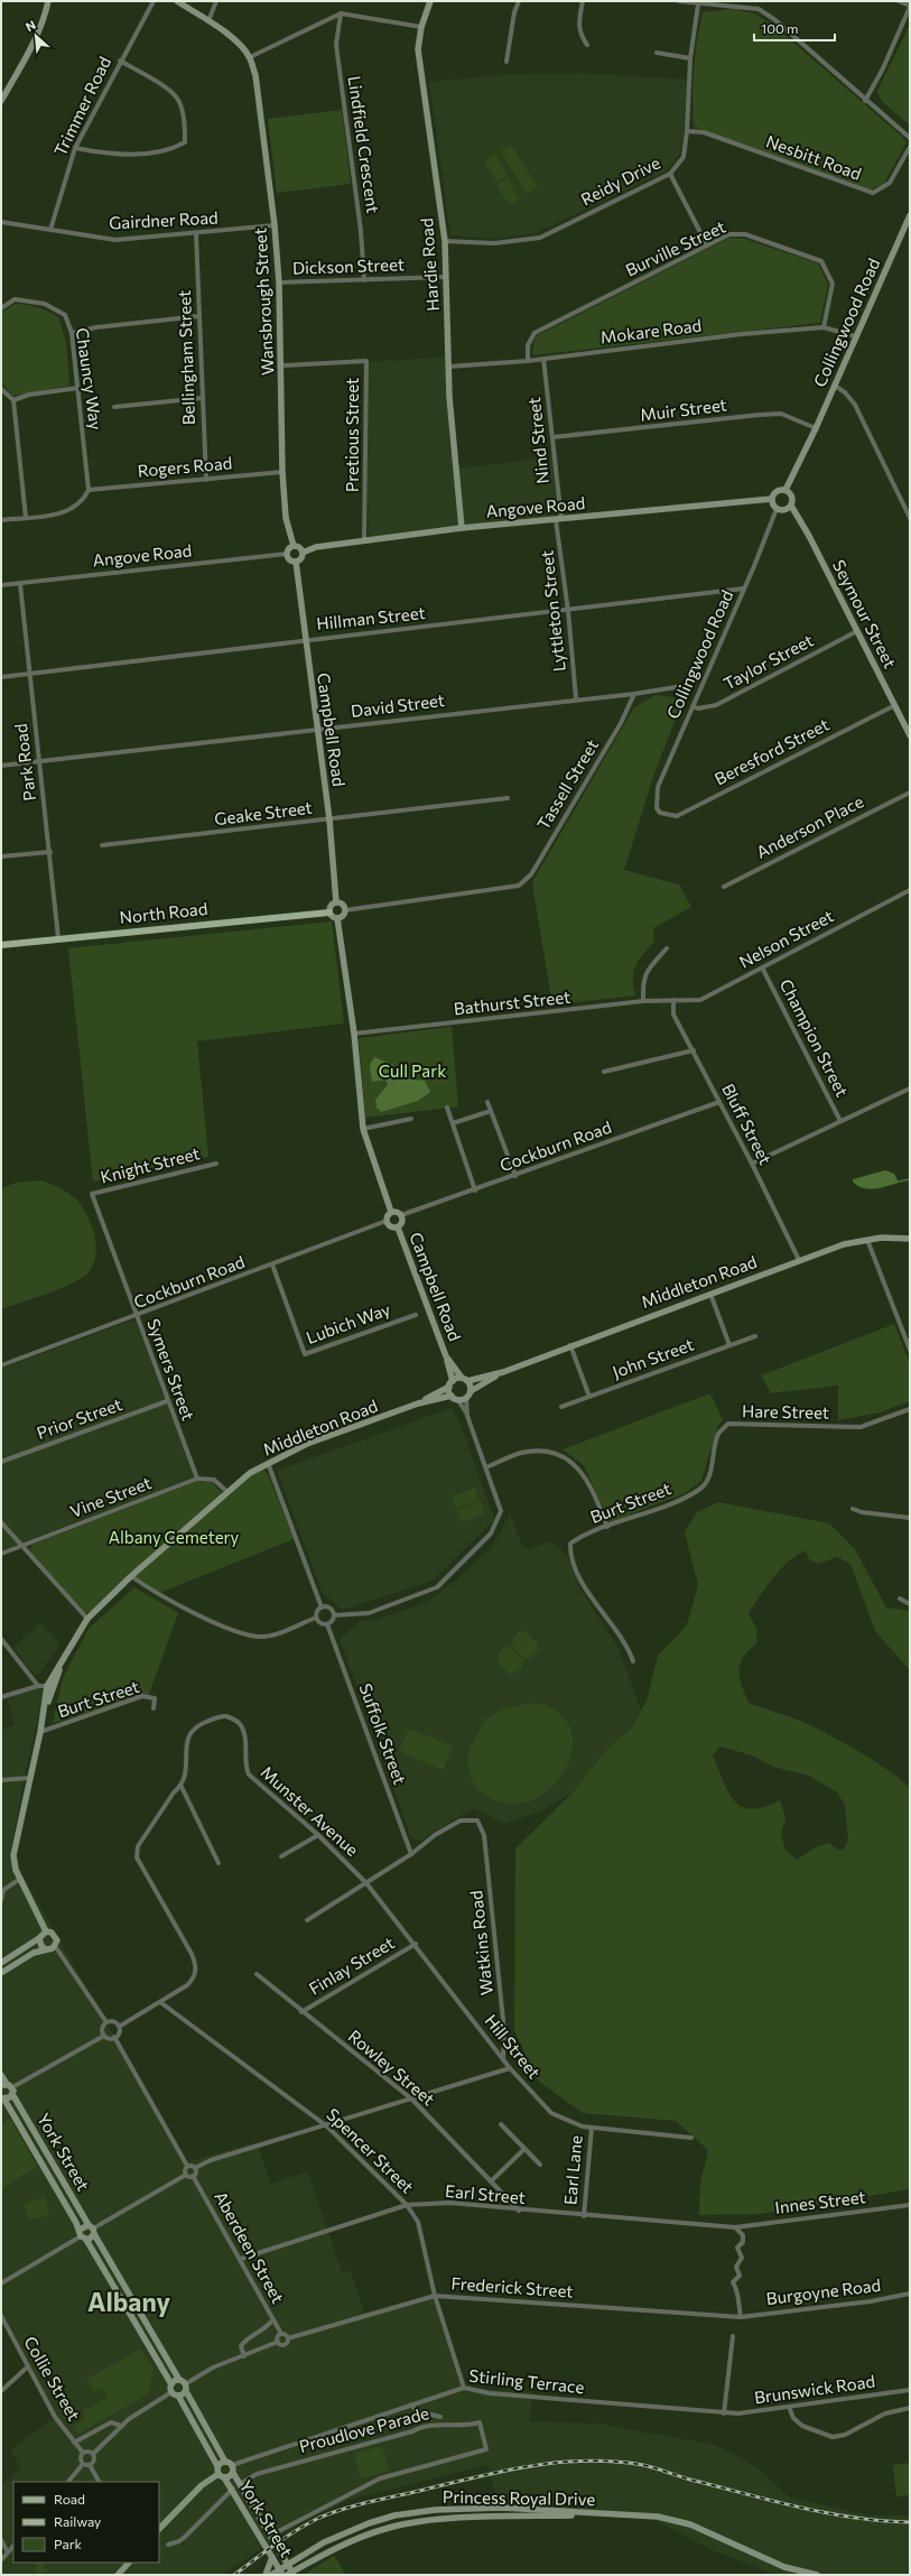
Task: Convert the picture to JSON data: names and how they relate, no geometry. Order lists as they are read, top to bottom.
{
  "streets": {
    "main road": [
      "Hardie Road",
      "Wansbrough Street",
      "Collingwood Road",
      "Angove Road",
      "Seymour Street",
      "Campbell Road",
      "North Road",
      "Middleton Road",
      "York Street",
      "Princess Royal Drive"
    ],
    "street": [
      "Trimmer Road",
      "Lindfield Crescent",
      "Nesbitt Road",
      "Reidy Drive",
      "Gairdner Road",
      "Burville Street",
      "Dickson Street",
      "Mokare Road",
      "Bellingham Street",
      "Chauncy Way",
      "Muir Street",
      "Pretious Street",
      "Nind Street",
      "Rogers Road",
      "Lyttleton Street",
      "Hillman Street",
      "Taylor Street",
      "David Street",
      "Beresford Street",
      "Park Road",
      "Tassell Street",
      "Geake Street",
      "Anderson Place",
      "Nelson Street",
      "Bathurst Street",
      "Champion Street",
      "Bluff Street",
      "Cockburn Road",
      "Knight Street",
      "Lubich Way",
      "John Street",
      "Symers Street",
      "Hare Street",
      "Prior Street",
      "Vine Street",
      "Burt Street",
      "Suffolk Street",
      "Munster Avenue",
      "Watkins Road",
      "Finlay Street",
      "Hill Street",
      "Rowley Street",
      "Spencer Street",
      "Earl Lane",
      "Earl Street",
      "Innes Street",
      "Aberdeen Street",
      "Frederick Street",
      "Burgoyne Road",
      "Collie Street",
      "Stirling Terrace",
      "Brunswick Road",
      "Proudlove Parade"
    ]
  },
  "crossings": [
    ["Trimmer Road", "Gairdner Road"],
    ["Lindfield Crescent", "Dickson Street"],
    ["Nesbitt Road", "Reidy Drive"],
    ["Reidy Drive", "Hardie Road"],
    ["Gairdner Road", "Wansbrough Street"],
    ["Gairdner Road", "Bellingham Street"],
    ["Burville Street", "Mokare Road"],
    ["Hardie Road", "Dickson Street"],
    ["Hardie Road", "Mokare Road"],
    ["Hardie Road", "Angove Road"],
    ["Dickson Street", "Wansbrough Street"],
    ["Wansbrough Street", "Pretious Street"],
    ["Wansbrough Street", "Rogers Road"],
    ["Wansbrough Street", "Angove Road"],
    ["Wansbrough Street", "Campbell Road"],
    ["Collingwood Road", "Mokare Road"],
    ["Collingwood Road", "Muir Street"],
    ["Collingwood Road", "Angove Road"],
    ["Collingwood Road", "Seymour Street"],
    ["Collingwood Road", "Hillman Street"],
    ["Collingwood Road", "Taylor Street"],
    ["Collingwood Road", "Beresford Street"],
    ["Mokare Road", "Nind Street"],
    ["Bellingham Street", "Rogers Road"],
    ["Chauncy Way", "Rogers Road"],
    ["Muir Street", "Nind Street"],
    ["Pretious Street", "Angove Road"],
    ["Nind Street", "Angove Road"],
    ["Nind Street", "Lyttleton Street"],
    ["Angove Road", "Lyttleton Street"],
    ["Angove Road", "Seymour Street"],
    ["Angove Road", "Campbell Road"],
    ["Angove Road", "Park Road"],
    ["Lyttleton Street", "Hillman Street"],
    ["Lyttleton Street", "David Street"],
    ["Seymour Street", "Taylor Street"],
    ["Seymour Street", "Beresford Street"],
    ["Hillman Street", "Campbell Road"],
    ["Hillman Street", "Park Road"],
    ["David Street", "Campbell Road"],
    ["David Street", "Park Road"],
    ["David Street", "Tassell Street"],
    ["Campbell Road", "Tassell Street"],
    ["Campbell Road", "Geake Street"],
    ["Campbell Road", "North Road"],
    ["Campbell Road", "Cockburn Road"],
    ["Campbell Road", "Middleton Road"],
    ["Park Road", "North Road"],
    ["Tassell Street", "North Road"],
    ["Nelson Street", "Bathurst Street"],
    ["Nelson Street", "Champion Street"],
    ["Nelson Street", "Bluff Street"],
    ["Bathurst Street", "Bluff Street"],
    ["Bluff Street", "Cockburn Road"],
    ["Bluff Street", "Middleton Road"],
    ["Cockburn Road", "Lubich Way"],
    ["Cockburn Road", "Symers Street"],
    ["Knight Street", "Symers Street"],
    ["Middleton Road", "Burt Street"],
    ["Symers Street", "Prior Street"],
    ["Symers Street", "Vine Street"],
    ["Hare Street", "Burt Street"],
    ["Suffolk Street", "Watkins Road"],
    ["Munster Avenue", "Hill Street"],
    ["Munster Avenue", "Spencer Street"],
    ["Watkins Road", "Hill Street"],
    ["Finlay Street", "Hill Street"],
    ["Finlay Street", "Rowley Street"],
    ["Hill Street", "Earl Lane"],
    ["Rowley Street", "Earl Street"],
    ["Spencer Street", "Earl Street"],
    ["Spencer Street", "Frederick Street"],
    ["Spencer Street", "Stirling Terrace"],
    ["York Street", "Stirling Terrace"],
    ["York Street", "Proudlove Parade"],
    ["York Street", "Princess Royal Drive"],
    ["Earl Lane", "Earl Street"],
    ["Earl Street", "Innes Street"],
    ["Earl Street", "Aberdeen Street"],
    ["Aberdeen Street", "Frederick Street"],
    ["Frederick Street", "Burgoyne Road"],
    ["Stirling Terrace", "Brunswick Road"]
  ],
  "districts": ["Albany"],
  "parks": ["Cull Park", "Albany Cemetery"],
  "legend": ["Road", "Railway", "Park"],
  "scale_bar": "100 m",
  "north": "top left"
}
